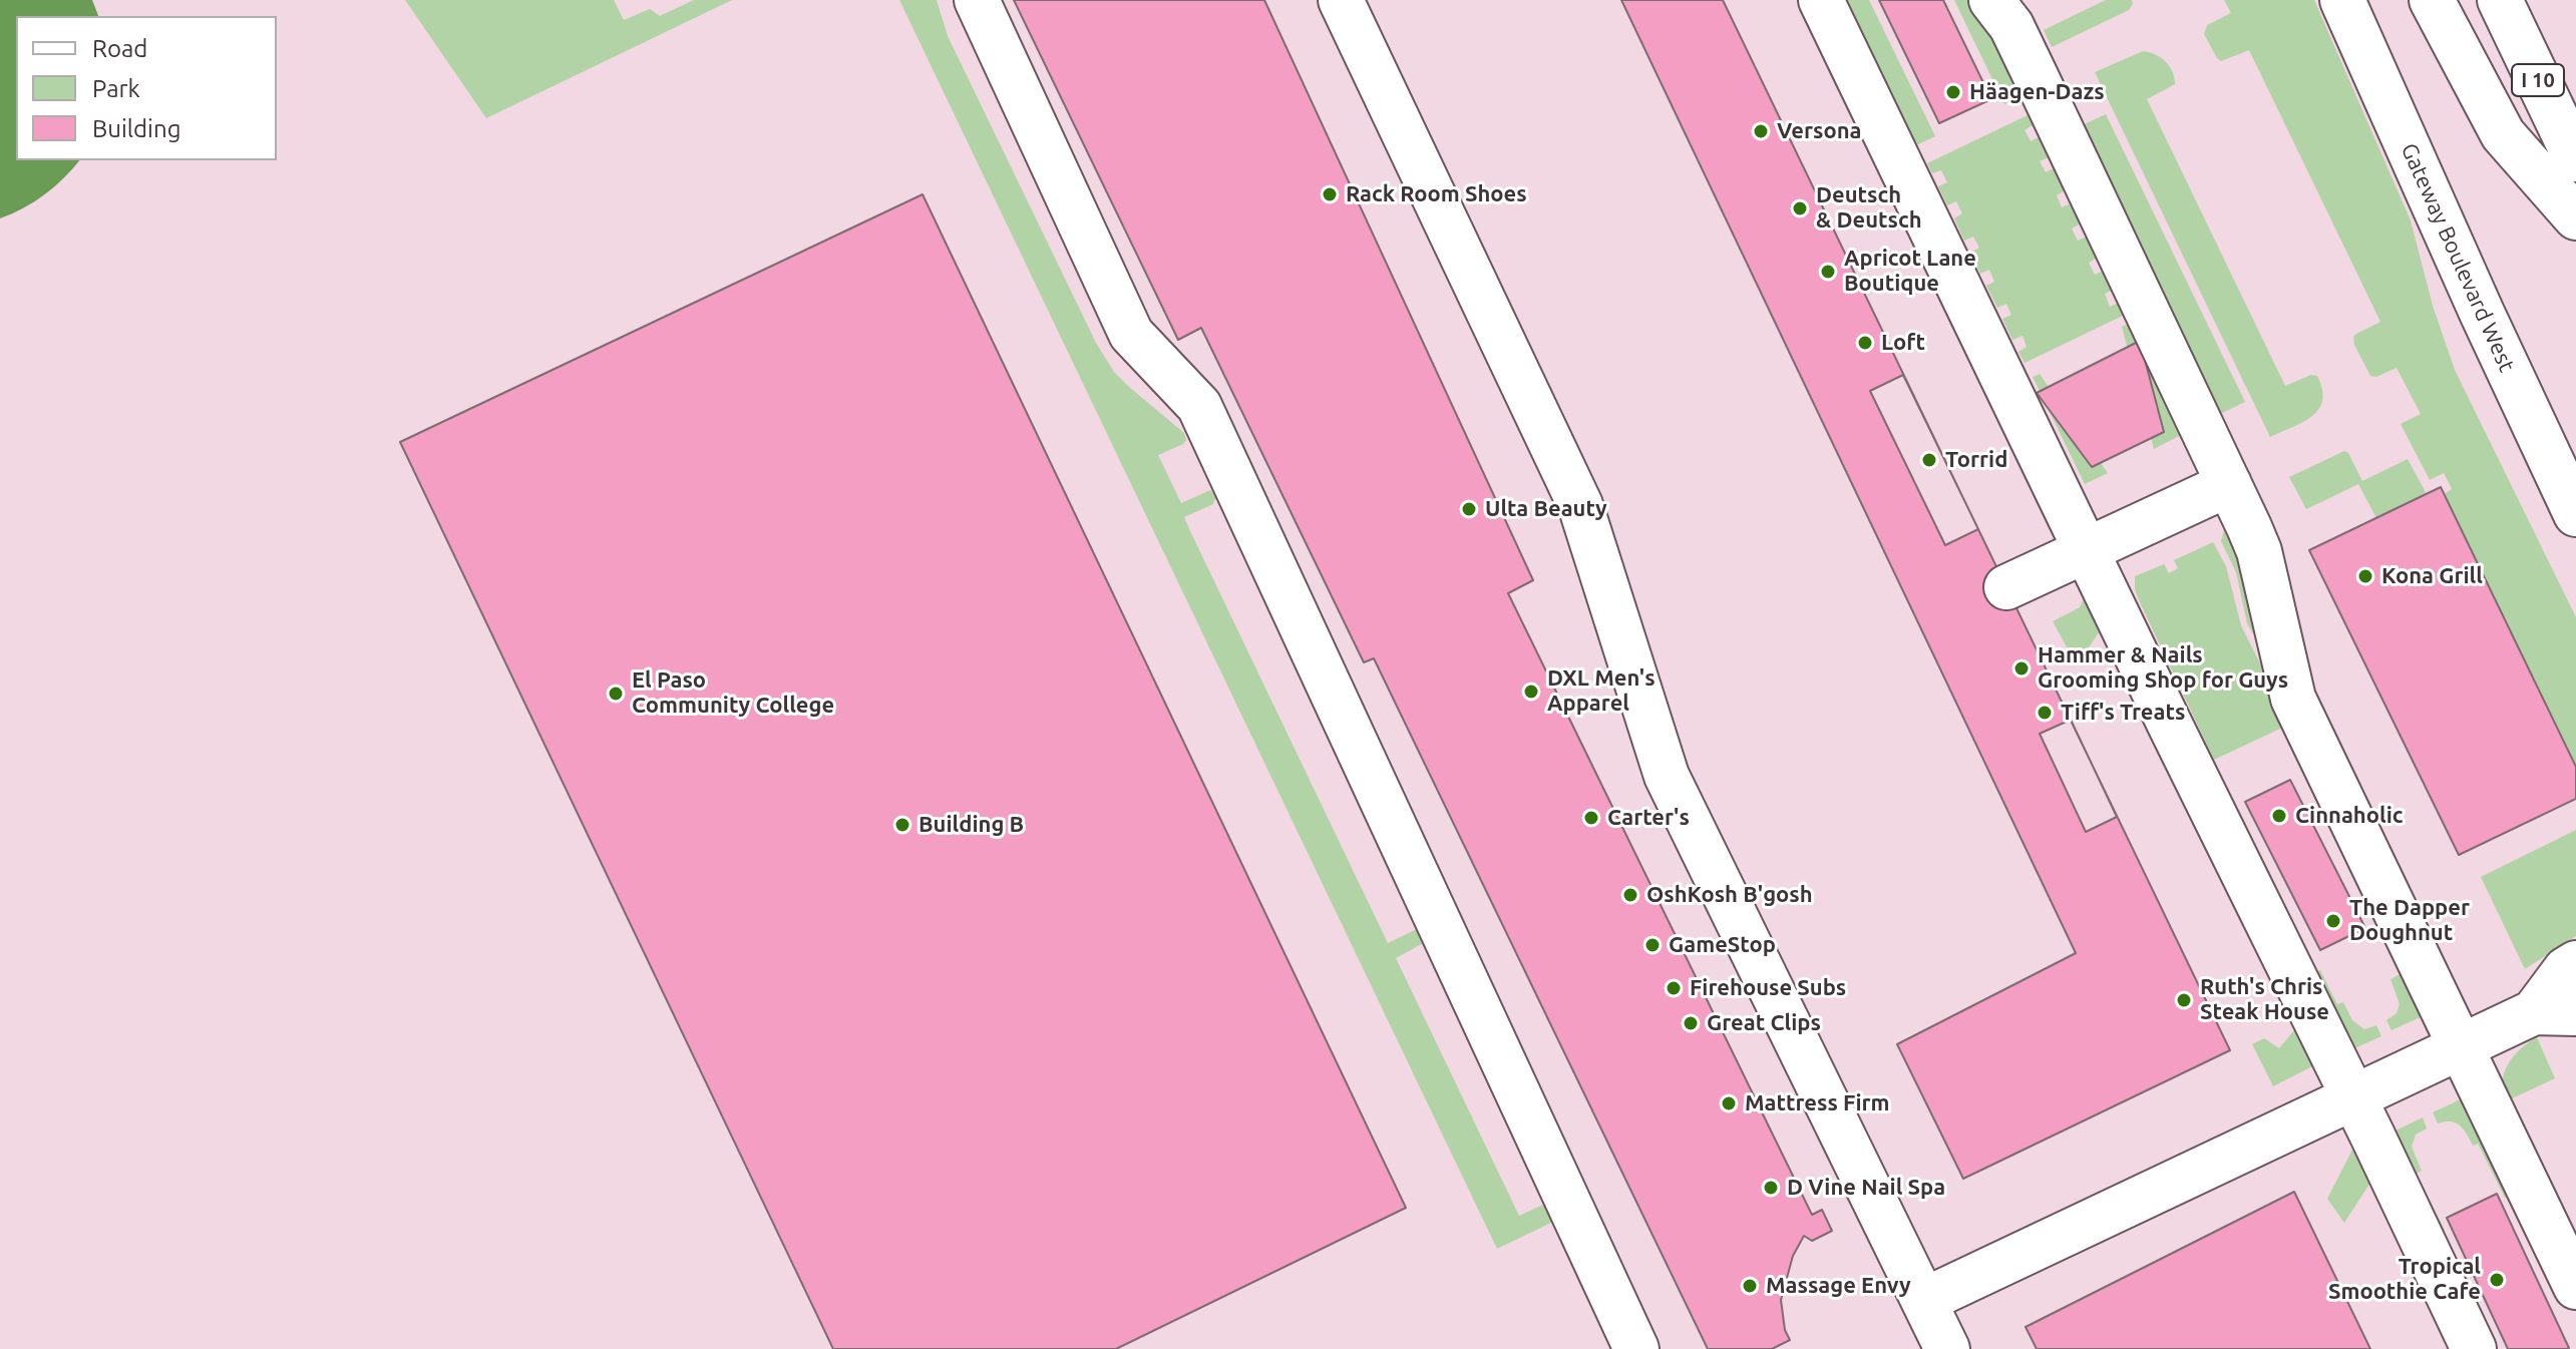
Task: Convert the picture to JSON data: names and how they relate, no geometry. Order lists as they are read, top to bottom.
{
  "streets": {
    "main road": ["I 10", "Gateway Boulevard West"]
  },
  "places": [
    "Häagen-Dazs",
    "Versona",
    "Rack Room Shoes",
    "Deutsch & Deutsch",
    "Apricot Lane Boutique",
    "Loft",
    "Torrid",
    "Ulta Beauty",
    "Kona Grill",
    "Hammer & Nails Grooming Shop for Guys",
    "DXL Men's Apparel",
    "El Paso Community College",
    "Tiff's Treats",
    "Cinnaholic",
    "Carter's",
    "Building B",
    "OshKosh B'gosh",
    "The Dapper Doughnut",
    "GameStop",
    "Firehouse Subs",
    "Ruth's Chris Steak House",
    "Great Clips",
    "Mattress Firm",
    "D Vine Nail Spa",
    "Tropical Smoothie Cafe",
    "Massage Envy"
  ],
  "legend": ["Road", "Park", "Building"]
}
